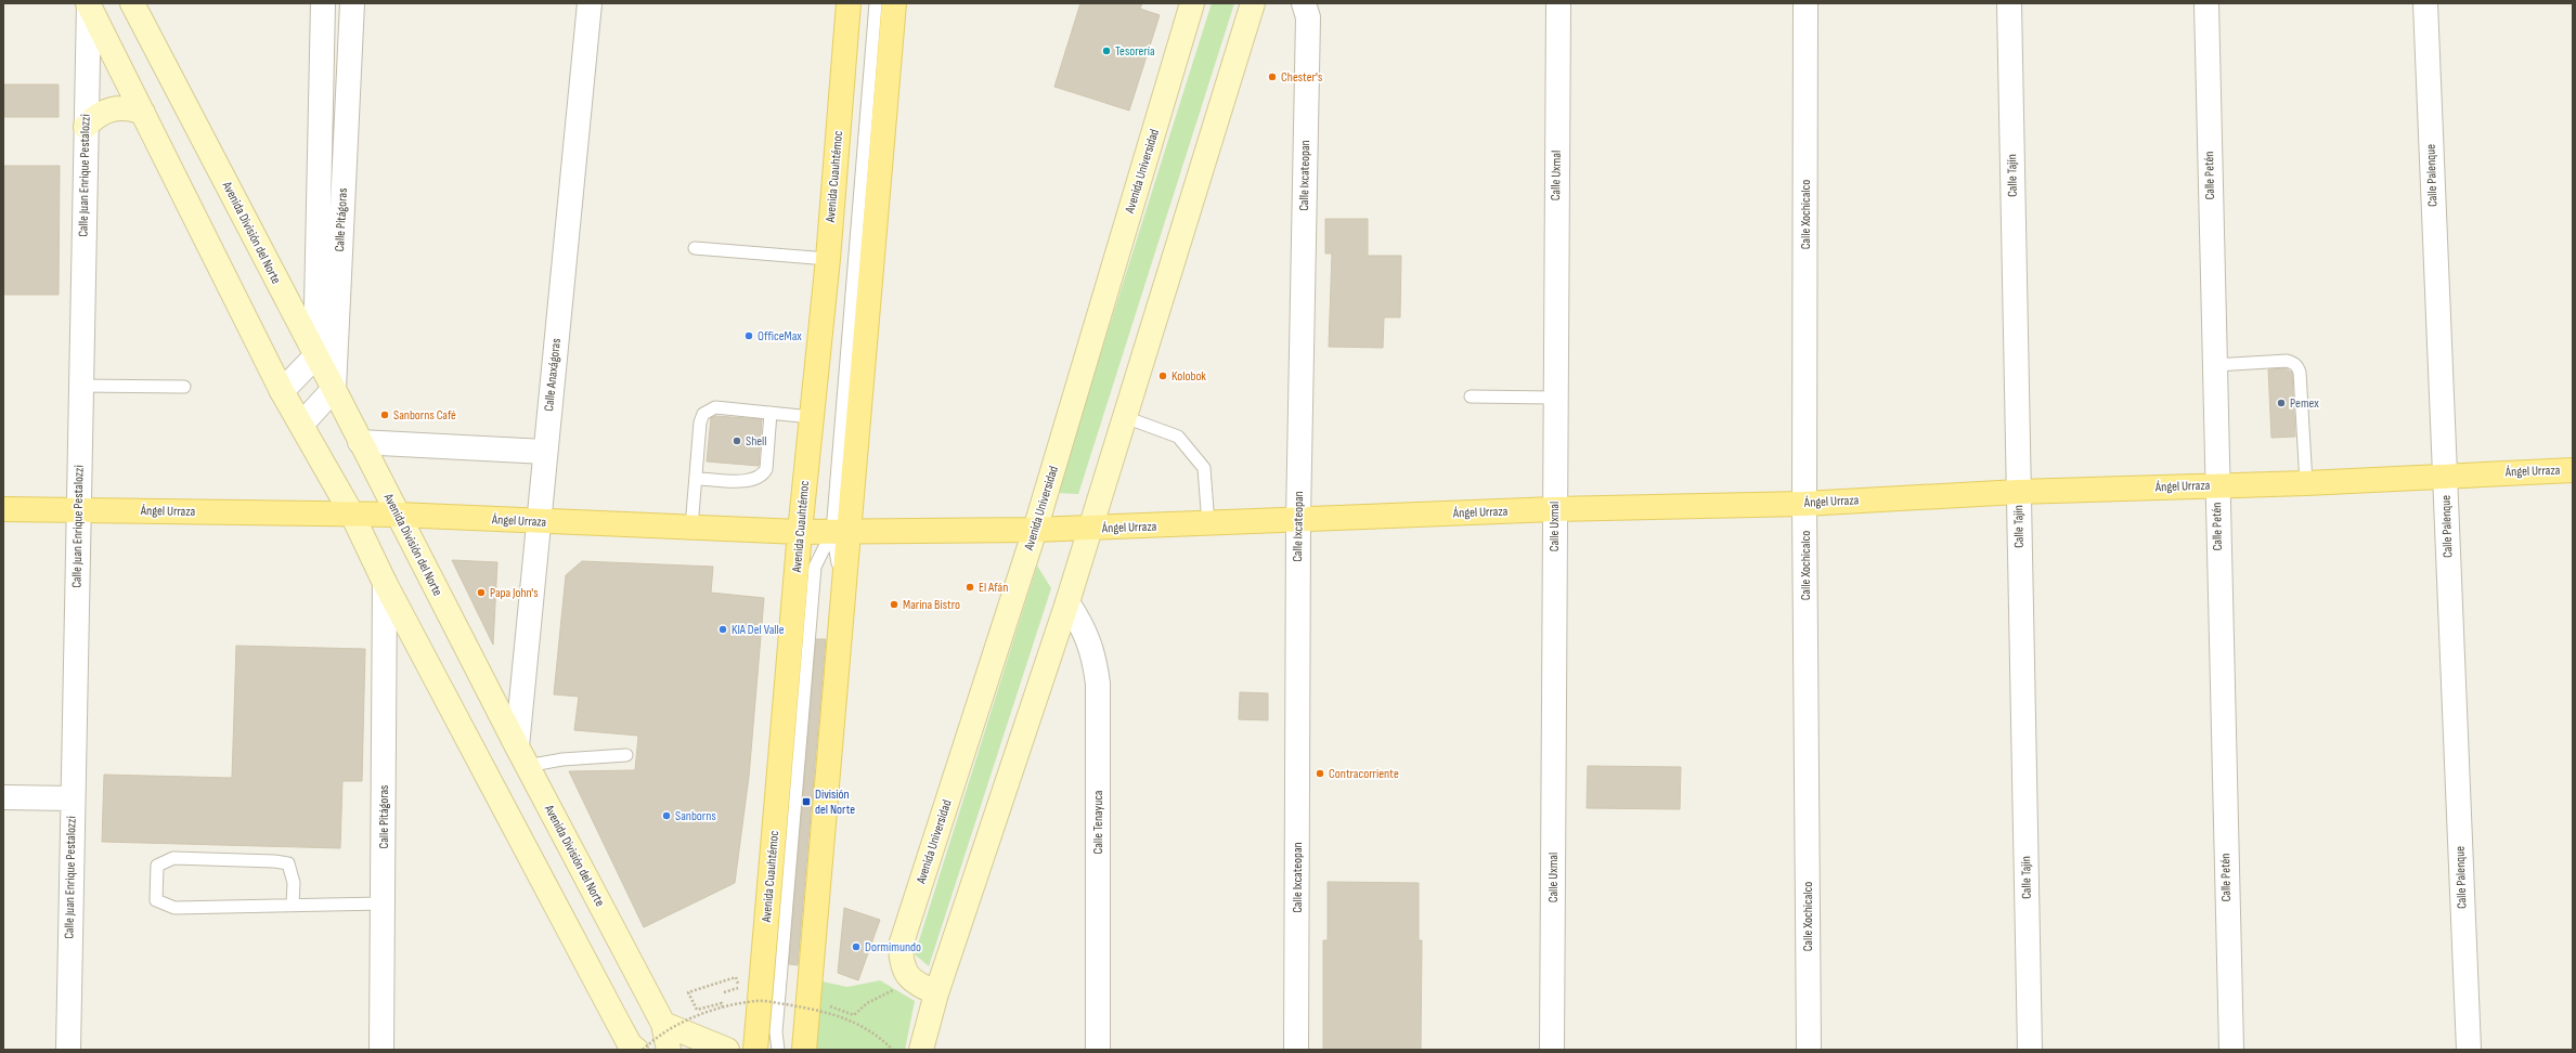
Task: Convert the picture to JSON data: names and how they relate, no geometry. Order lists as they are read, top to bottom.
{
  "streets": {
    "main road": [
      "Avenida Universidad",
      "Avenida Cuauhtémoc",
      "Avenida División del Norte",
      "Ángel Urraza"
    ],
    "street": [
      "Calle Juan Enrique Pestalozzi",
      "Calle Ixcateopan",
      "Calle Uxmal",
      "Calle Tajín",
      "Calle Petén",
      "Calle Palenque",
      "Calle Xochicalco",
      "Calle Pitágoras",
      "Calle Anaxágoras",
      "Calle Tenayuca"
    ]
  },
  "crossings": [
    ["Avenida Universidad", "Ángel Urraza"],
    ["Calle Juan Enrique Pestalozzi", "Ángel Urraza"],
    ["Calle Ixcateopan", "Ángel Urraza"],
    ["Calle Uxmal", "Ángel Urraza"],
    ["Calle Tajín", "Ángel Urraza"],
    ["Calle Petén", "Ángel Urraza"],
    ["Calle Palenque", "Ángel Urraza"],
    ["Avenida Cuauhtémoc", "Ángel Urraza"],
    ["Calle Xochicalco", "Ángel Urraza"],
    ["Calle Pitágoras", "Avenida División del Norte"],
    ["Avenida División del Norte", "Calle Anaxágoras"],
    ["Avenida División del Norte", "Ángel Urraza"],
    ["Calle Anaxágoras", "Ángel Urraza"]
  ],
  "places": {
    "other": [
      "Tesorería",
      "Chester's",
      "OfficeMax",
      "Kolobok",
      "Pemex",
      "Sanborns Café",
      "Shell",
      "El Afán",
      "Papa John's",
      "Marina Bistro",
      "KIA Del Valle",
      "Contracorriente",
      "Sanborns",
      "Dormimundo"
    ],
    "transit": ["División del Norte"]
  }
}
